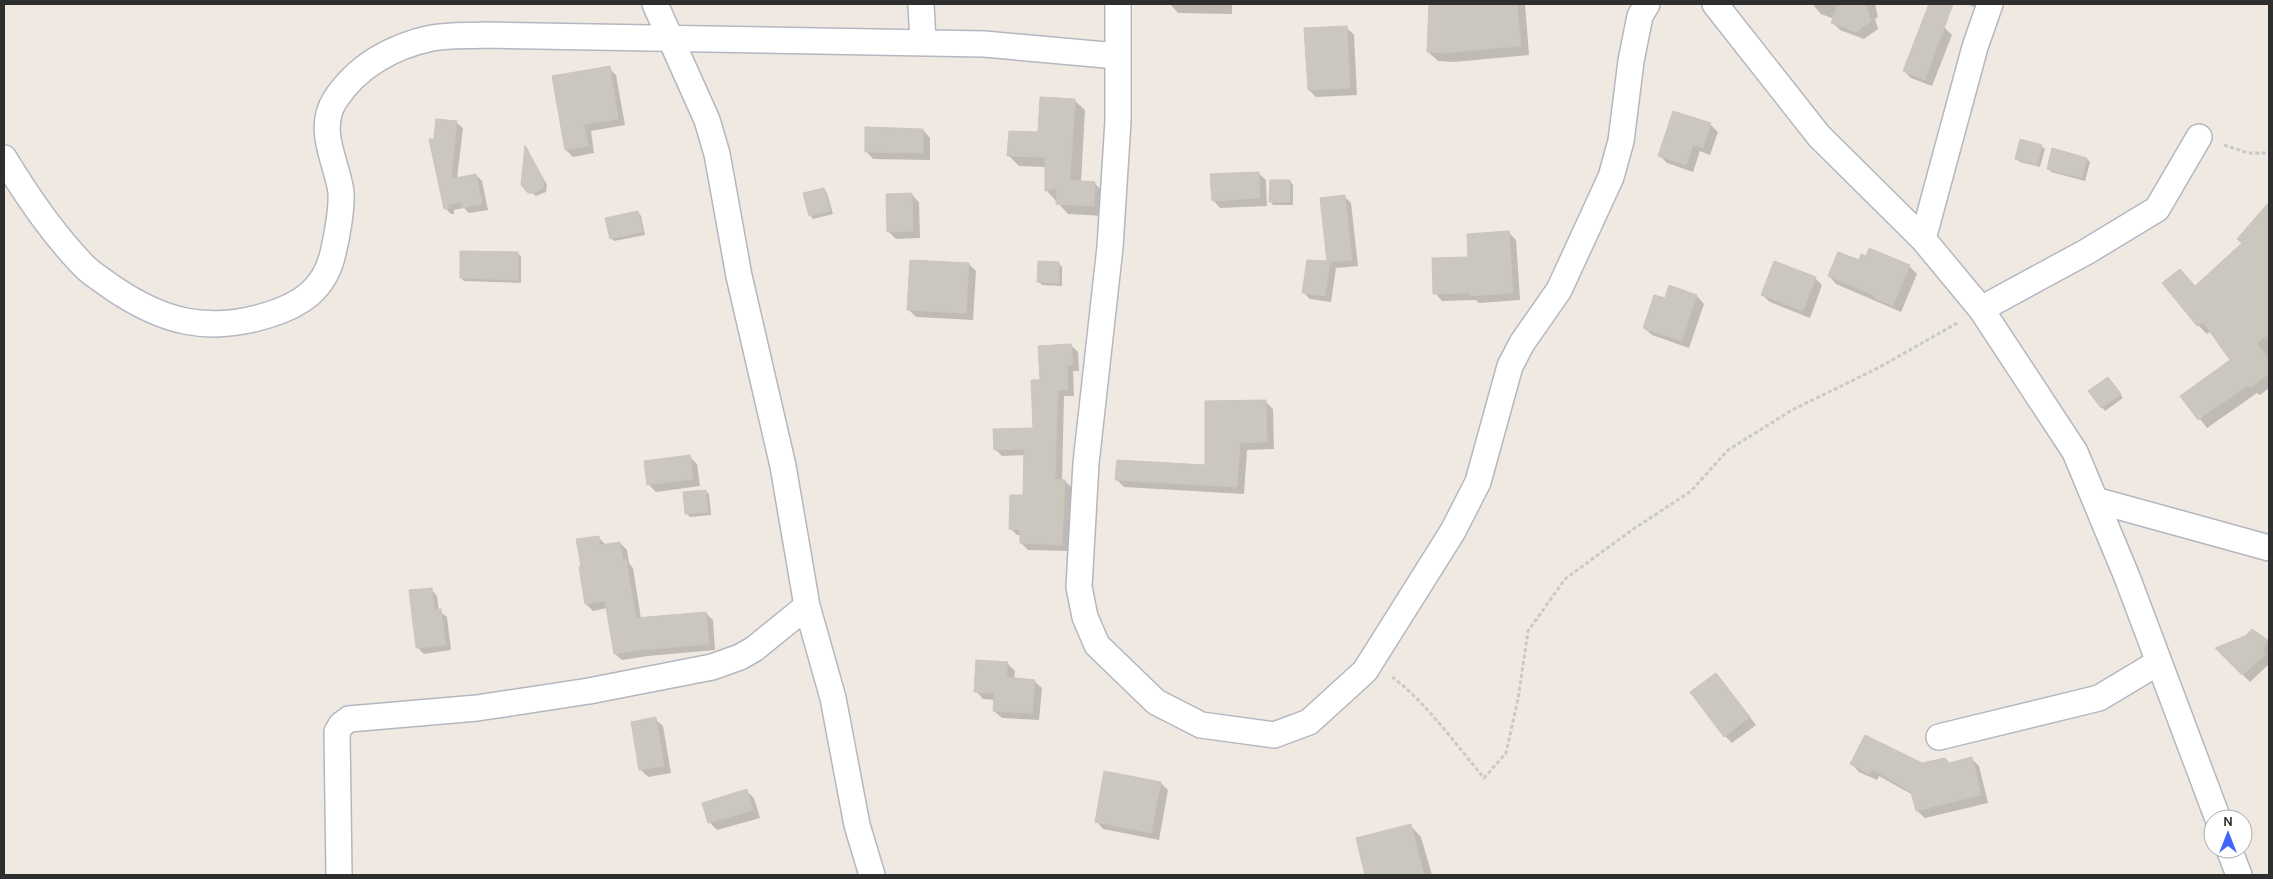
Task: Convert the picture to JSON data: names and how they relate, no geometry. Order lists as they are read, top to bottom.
{
  "north": "top"
}
